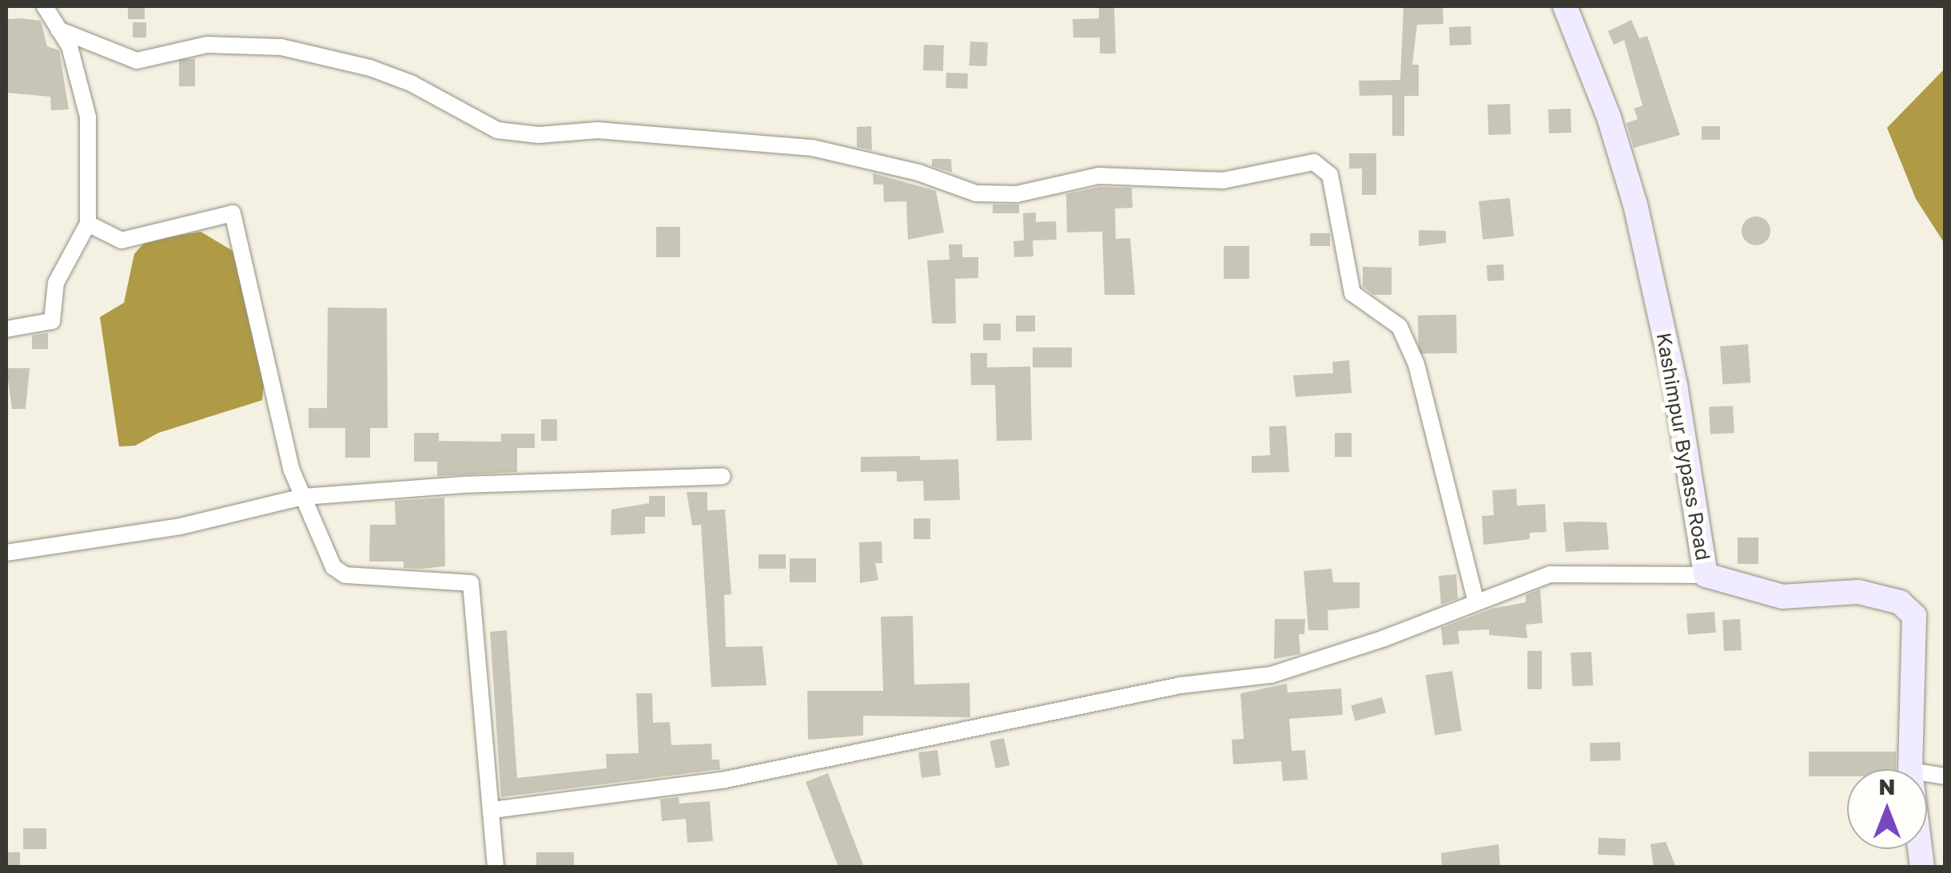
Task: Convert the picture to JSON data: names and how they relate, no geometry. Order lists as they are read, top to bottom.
{
  "streets": {
    "main road": ["Kashimpur Bypass Road"]
  },
  "north": "top"
}
